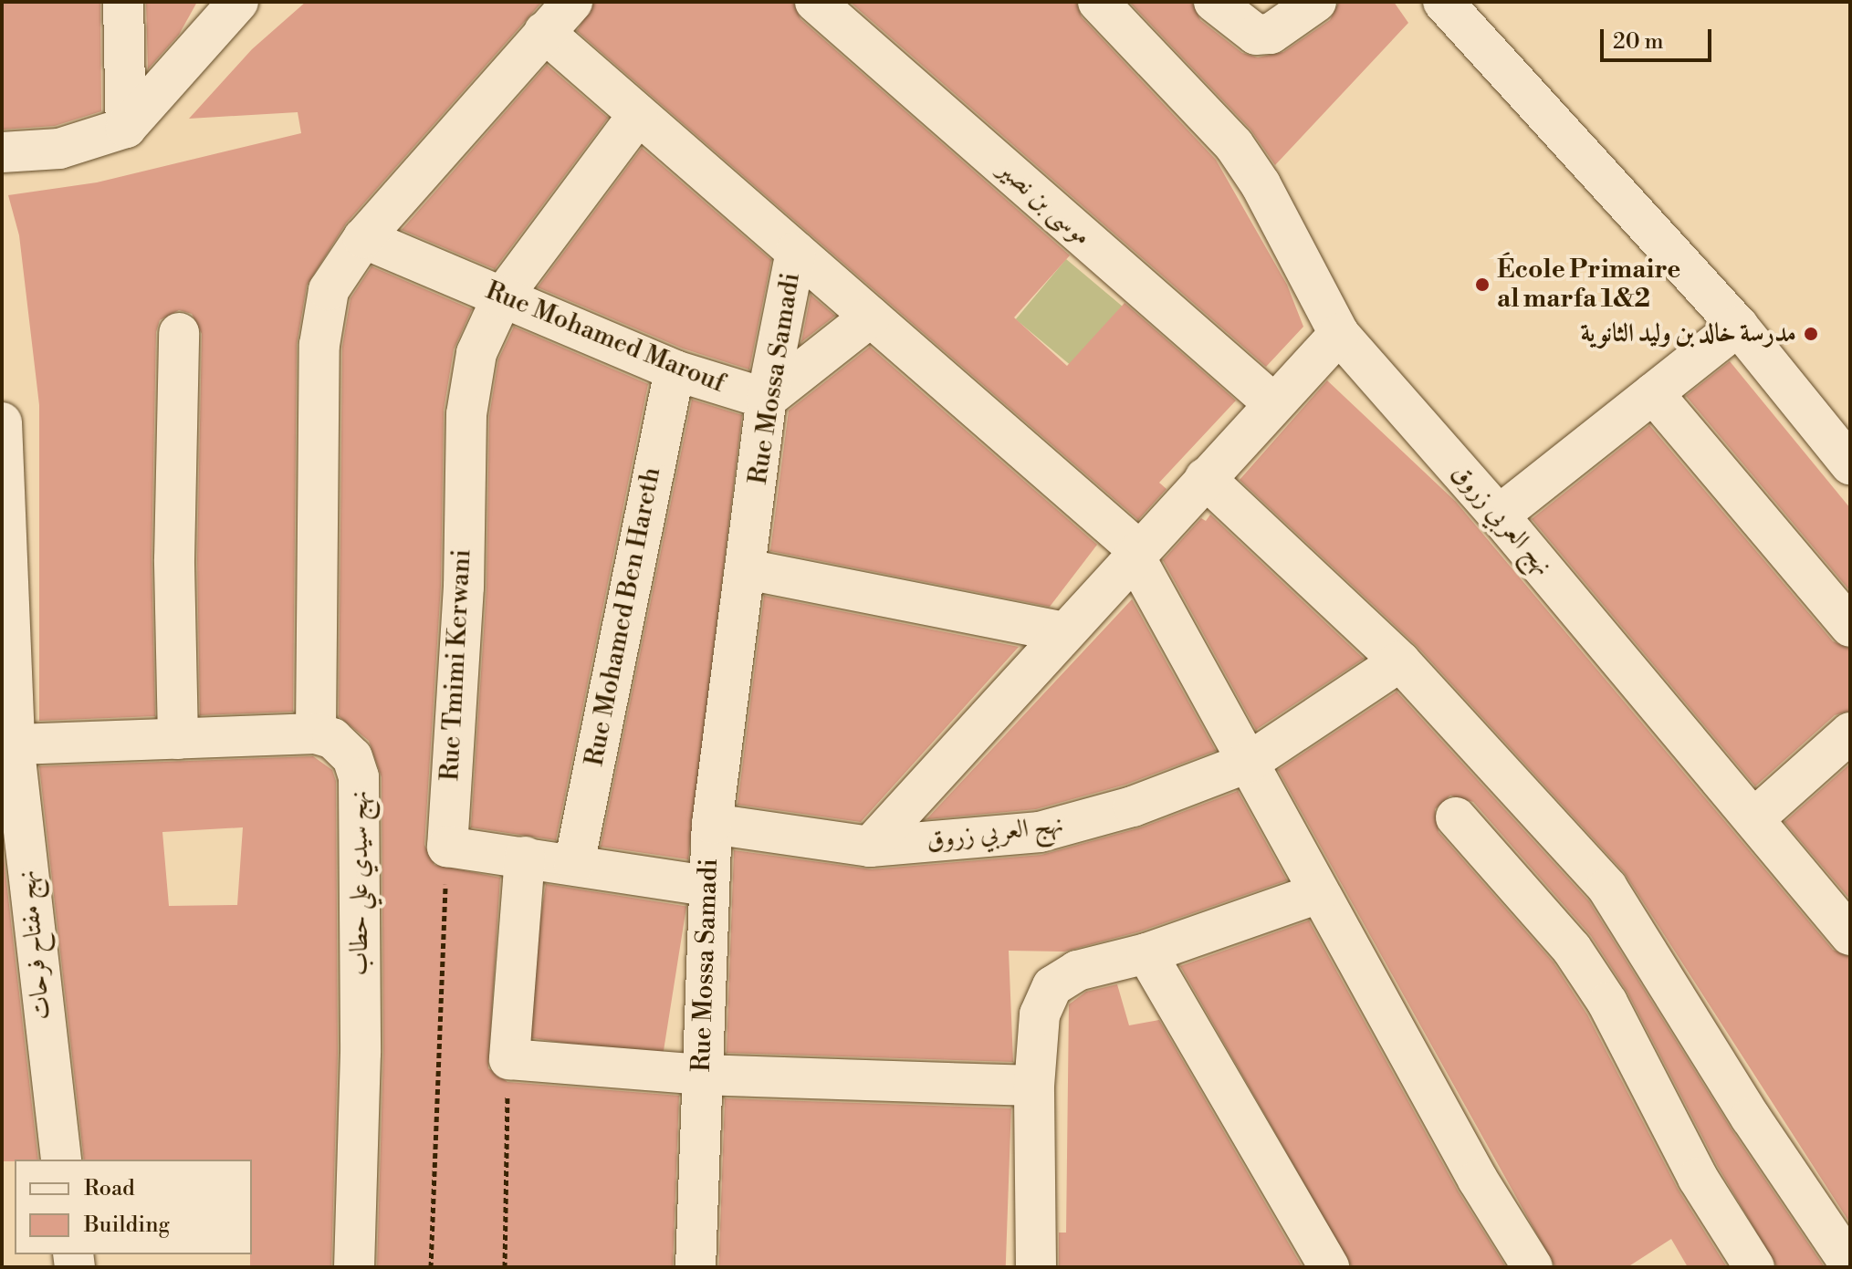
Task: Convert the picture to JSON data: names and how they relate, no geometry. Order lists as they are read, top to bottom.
{
  "streets": {
    "street": [
      "موسى بن نصير",
      "Rue Mohamed Marouf",
      "Rue Mossa Samadi",
      "نهج العربي زروق",
      "Rue Mohamed Ben Hareth",
      "Rue Tmimi Kerwani",
      "نهج سيدي علي حطاب",
      "نهج مفتاح فرحات"
    ]
  },
  "crossings": [
    ["Rue Mohamed Marouf", "Rue Mossa Samadi"],
    ["Rue Mohamed Marouf", "Rue Mohamed Ben Hareth"],
    ["Rue Mohamed Marouf", "Rue Tmimi Kerwani"],
    ["Rue Mossa Samadi", "نهج العربي زروق"]
  ],
  "places": ["École Primaire al marfa 1&2", "مدرسة خالد بن وليد الثانوية"],
  "legend": ["Road", "Building"],
  "scale_bar": "20 m"
}
